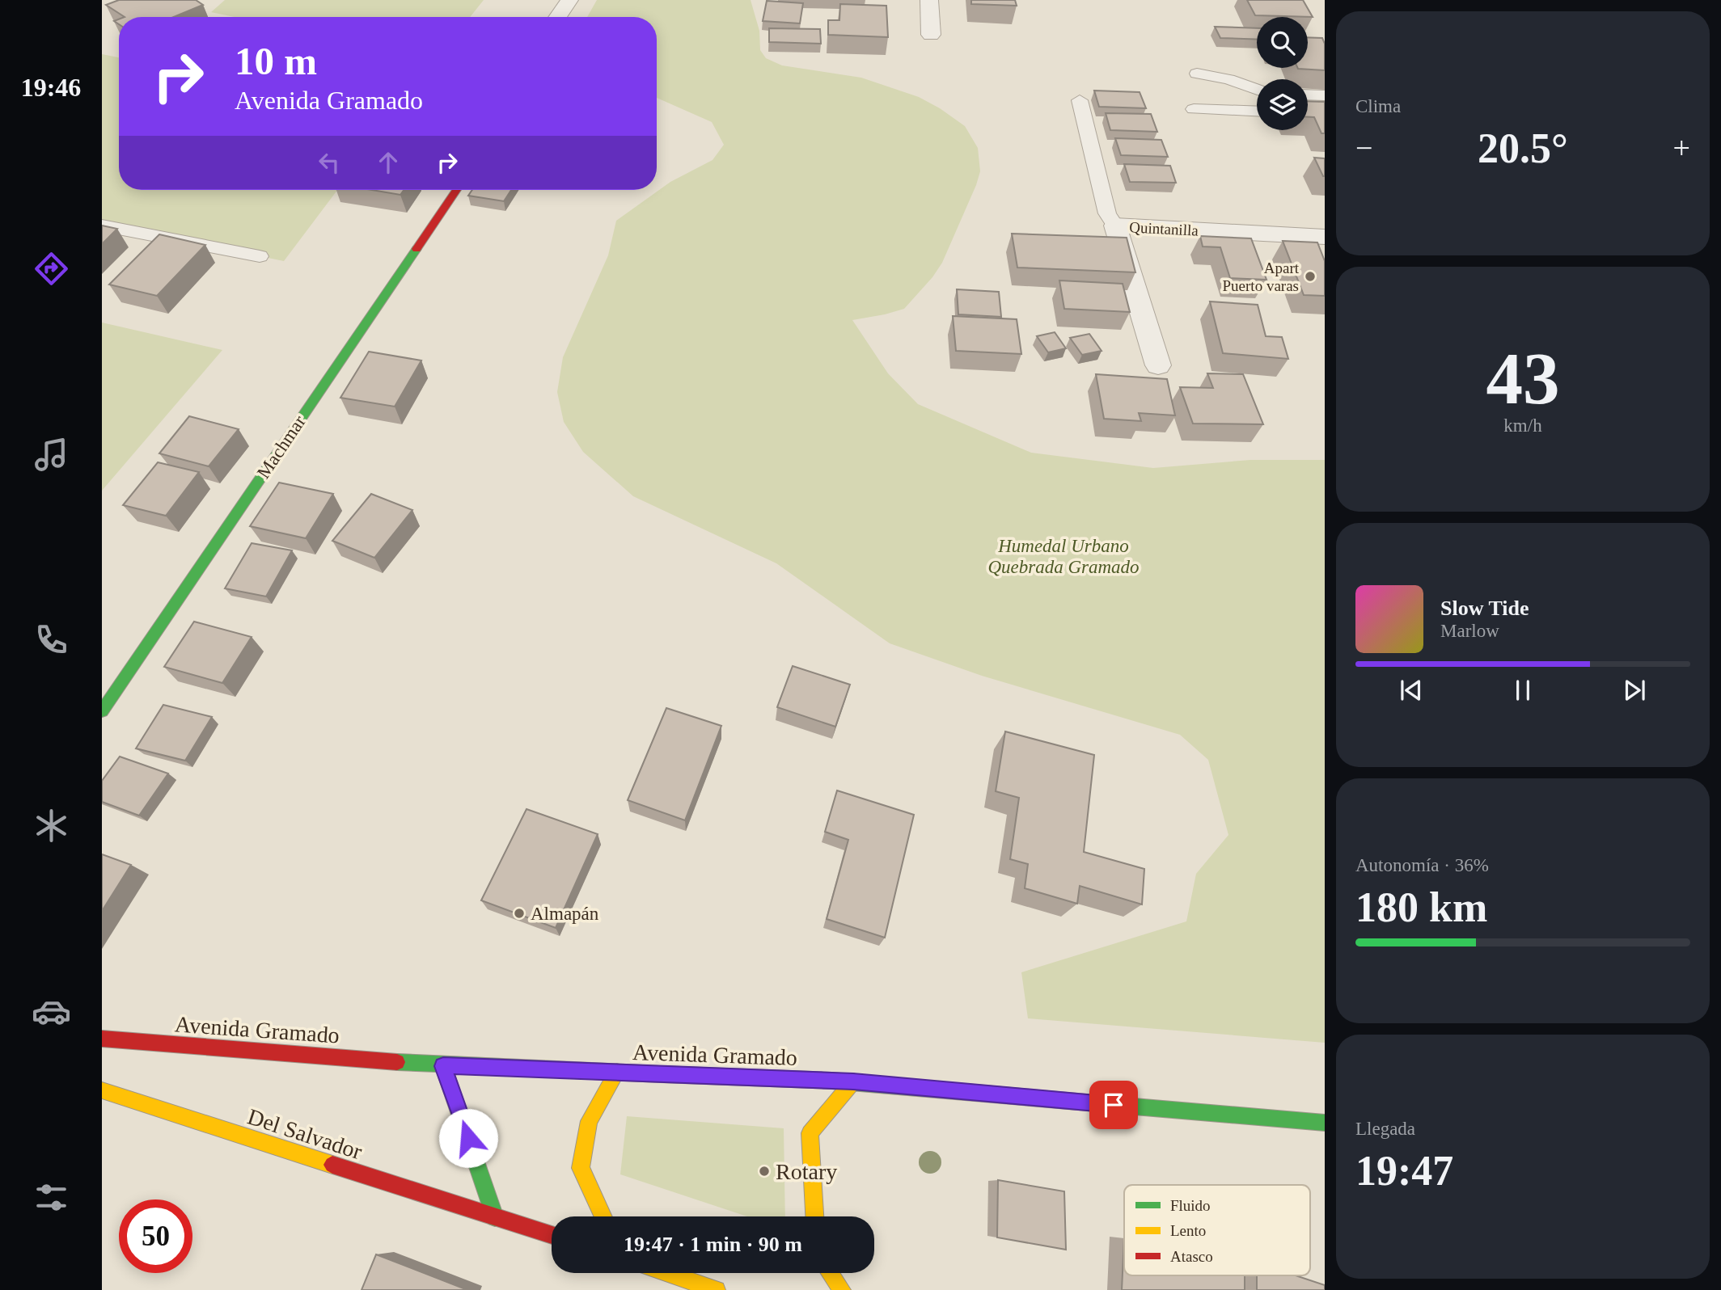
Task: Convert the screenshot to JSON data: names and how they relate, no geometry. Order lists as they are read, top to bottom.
{
  "streets": {
    "main road": ["Machmar", "Avenida Gramado", "Del Salvador"],
    "street": ["Quintanilla"]
  },
  "parks": ["Humedal Urbano Quebrada Gramado"],
  "places": ["Apart Puerto varas", "Almapán", "Rotary"],
  "legend": ["Fluido", "Lento", "Atasco"],
  "page": {
    "tabs": "19:46",
    "tile": [
      "Clima",
      ["43", "km/h"],
      ["Autonomía · 36%", "180 km"],
      ["Llegada", "19:47"]
    ],
    "turn": ["10 m", "Avenida Gramado"],
    "heat": ["−", "20.5°", "+"],
    "song": ["Slow Tide", "Marlow"],
    "limit": "50",
    "trip": "19:47 · 1 min · 90 m"
  }
}
